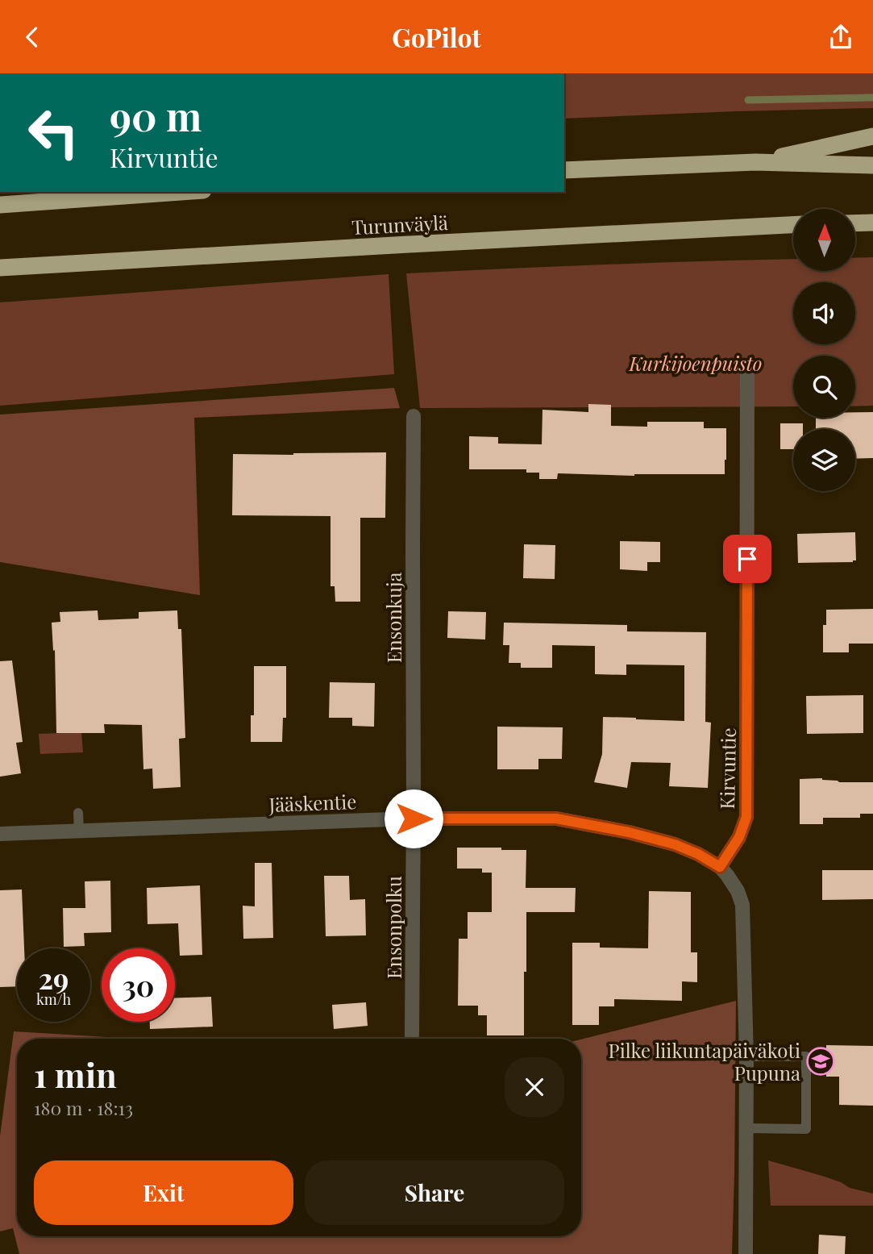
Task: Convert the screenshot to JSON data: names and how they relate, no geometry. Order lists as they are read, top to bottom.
{
  "streets": {
    "highway": ["Turunväylä"],
    "street": [
      "Ensonkuja",
      "Kirvuntie",
      "Jääskentie",
      "Ensonpolku"
    ]
  },
  "crossings": [
    ["Ensonkuja", "Jääskentie"],
    ["Ensonkuja", "Ensonpolku"],
    ["Kirvuntie", "Jääskentie"],
    ["Jääskentie", "Ensonpolku"]
  ],
  "parks": ["Kurkijoenpuisto"],
  "places": {
    "school or university": ["Pilke liikuntapäiväkoti Pupuna"]
  },
  "north": "top",
  "page": {
    "header": "GoPilot",
    "turn": ["90 m", "Kirvuntie"],
    "speed": "29 km/h",
    "limit": "30",
    "heading": ["1 min", "180 m · 18:13"],
    "buttons": ["Exit", "Share"]
  }
}
